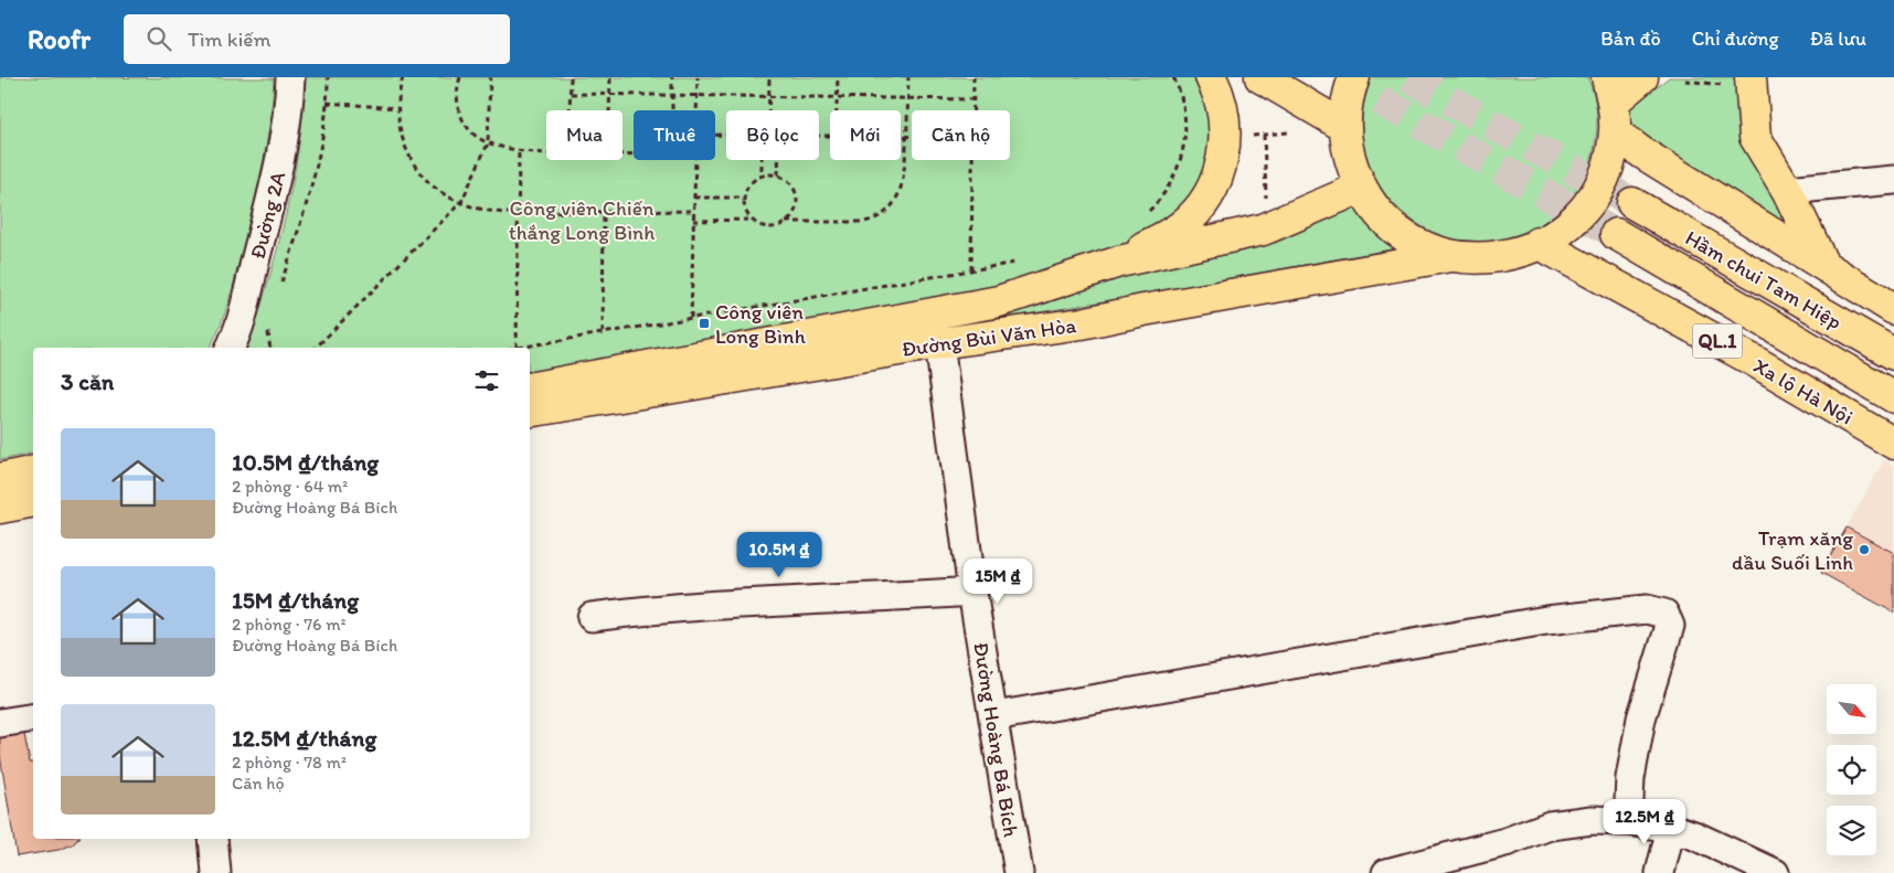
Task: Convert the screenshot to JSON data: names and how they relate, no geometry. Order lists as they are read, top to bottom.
{
  "streets": {
    "main road": [
      "Hầm chui Tam Hiệp",
      "Đường Bùi Văn Hòa",
      "QL.1",
      "Xa lộ Hà Nội"
    ],
    "street": ["Đường 2A", "Đường Hoàng Bá Bích"]
  },
  "crossings": [
    ["Đường Bùi Văn Hòa", "Đường Hoàng Bá Bích"]
  ],
  "parks": ["Công viên Chiến thắng Long Bình"],
  "places": {
    "transit": ["Công viên Long Bình"],
    "other": ["Trạm xăng dầu Suối Linh"]
  },
  "north": "bottom right",
  "page": {
    "header": "Roofr",
    "search": "Tìm kiếm",
    "nav": ["Bản đồ", "Chỉ đường", "Đã lưu"],
    "chip": [
      "Mua",
      "Thuê",
      "Bộ lọc",
      "Mới",
      "Căn hộ"
    ],
    "heading": "3 căn",
    "list": [
      {
        "name": "10.5M ₫/tháng",
        "note": "2 phòng · 64 m² · Đường Hoàng Bá Bích"
      },
      {
        "name": "15M ₫/tháng",
        "note": "2 phòng · 76 m² · Đường Hoàng Bá Bích"
      },
      {
        "name": "12.5M ₫/tháng",
        "note": "2 phòng · 78 m² · Căn hộ"
      }
    ],
    "price": ["10.5M ₫", "15M ₫", "12.5M ₫"]
  }
}
